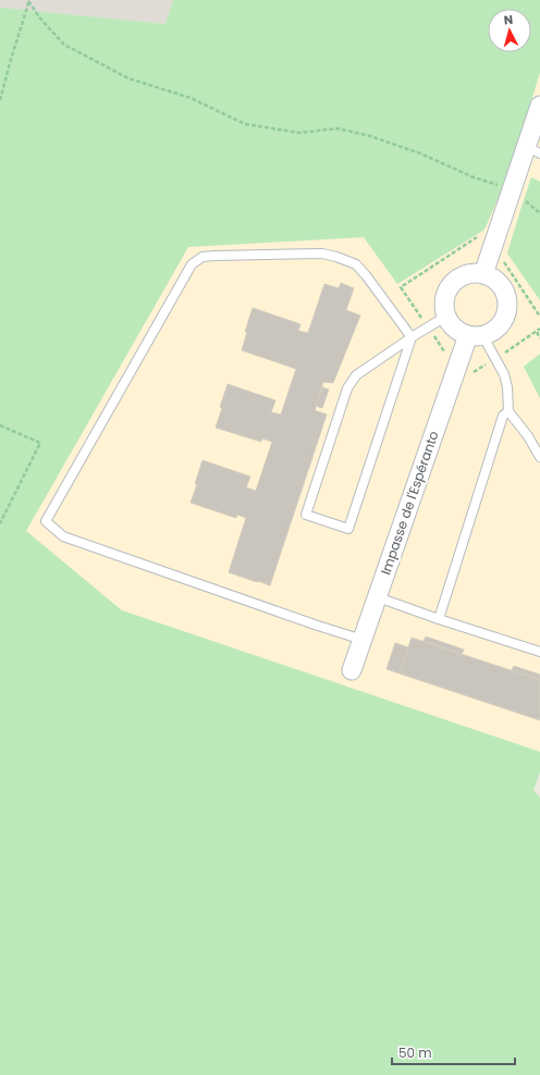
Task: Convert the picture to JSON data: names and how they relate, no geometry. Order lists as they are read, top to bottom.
{
  "streets": {
    "street": ["Impasse de l'Espéranto"]
  },
  "scale_bar": "50 m",
  "north": "top"
}
